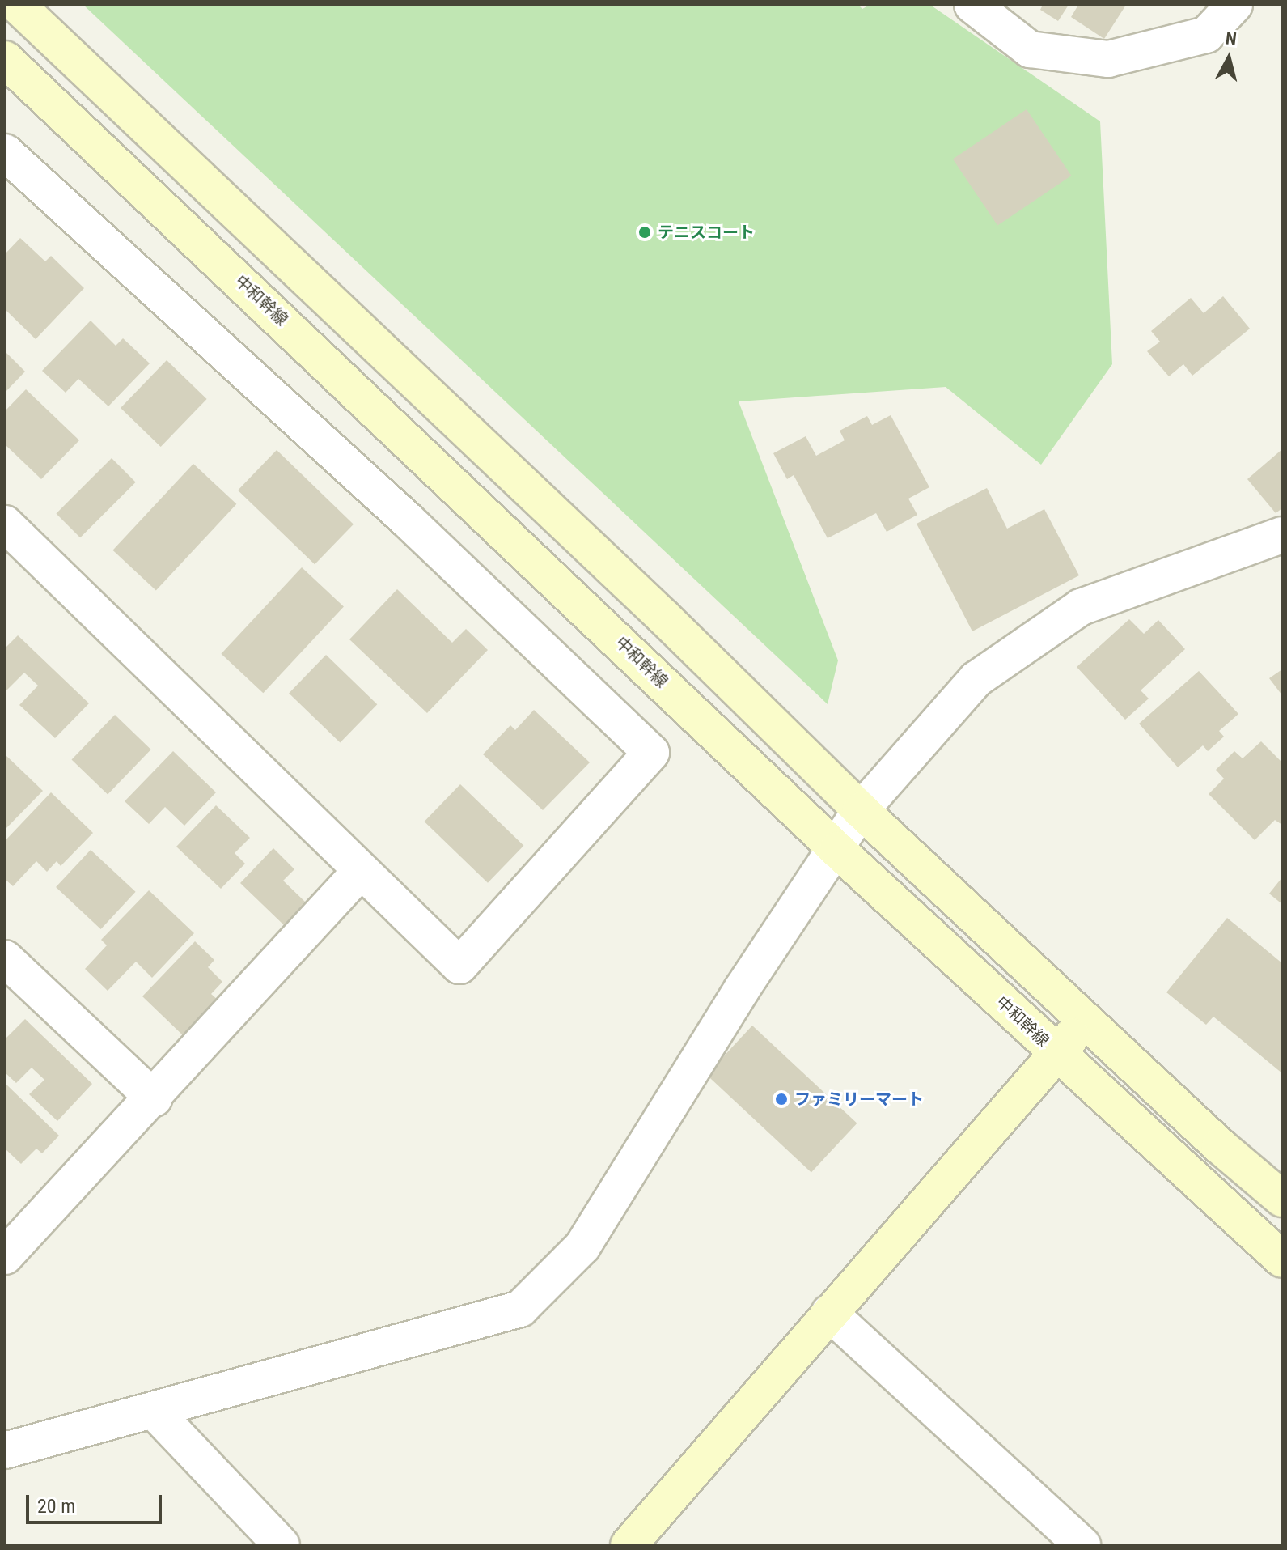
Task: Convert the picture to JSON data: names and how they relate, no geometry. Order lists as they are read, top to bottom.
{
  "streets": {
    "main road": ["中和幹線"]
  },
  "places": ["テニスコート", "ファミリーマート"],
  "scale_bar": "20 m",
  "north": "top"
}
